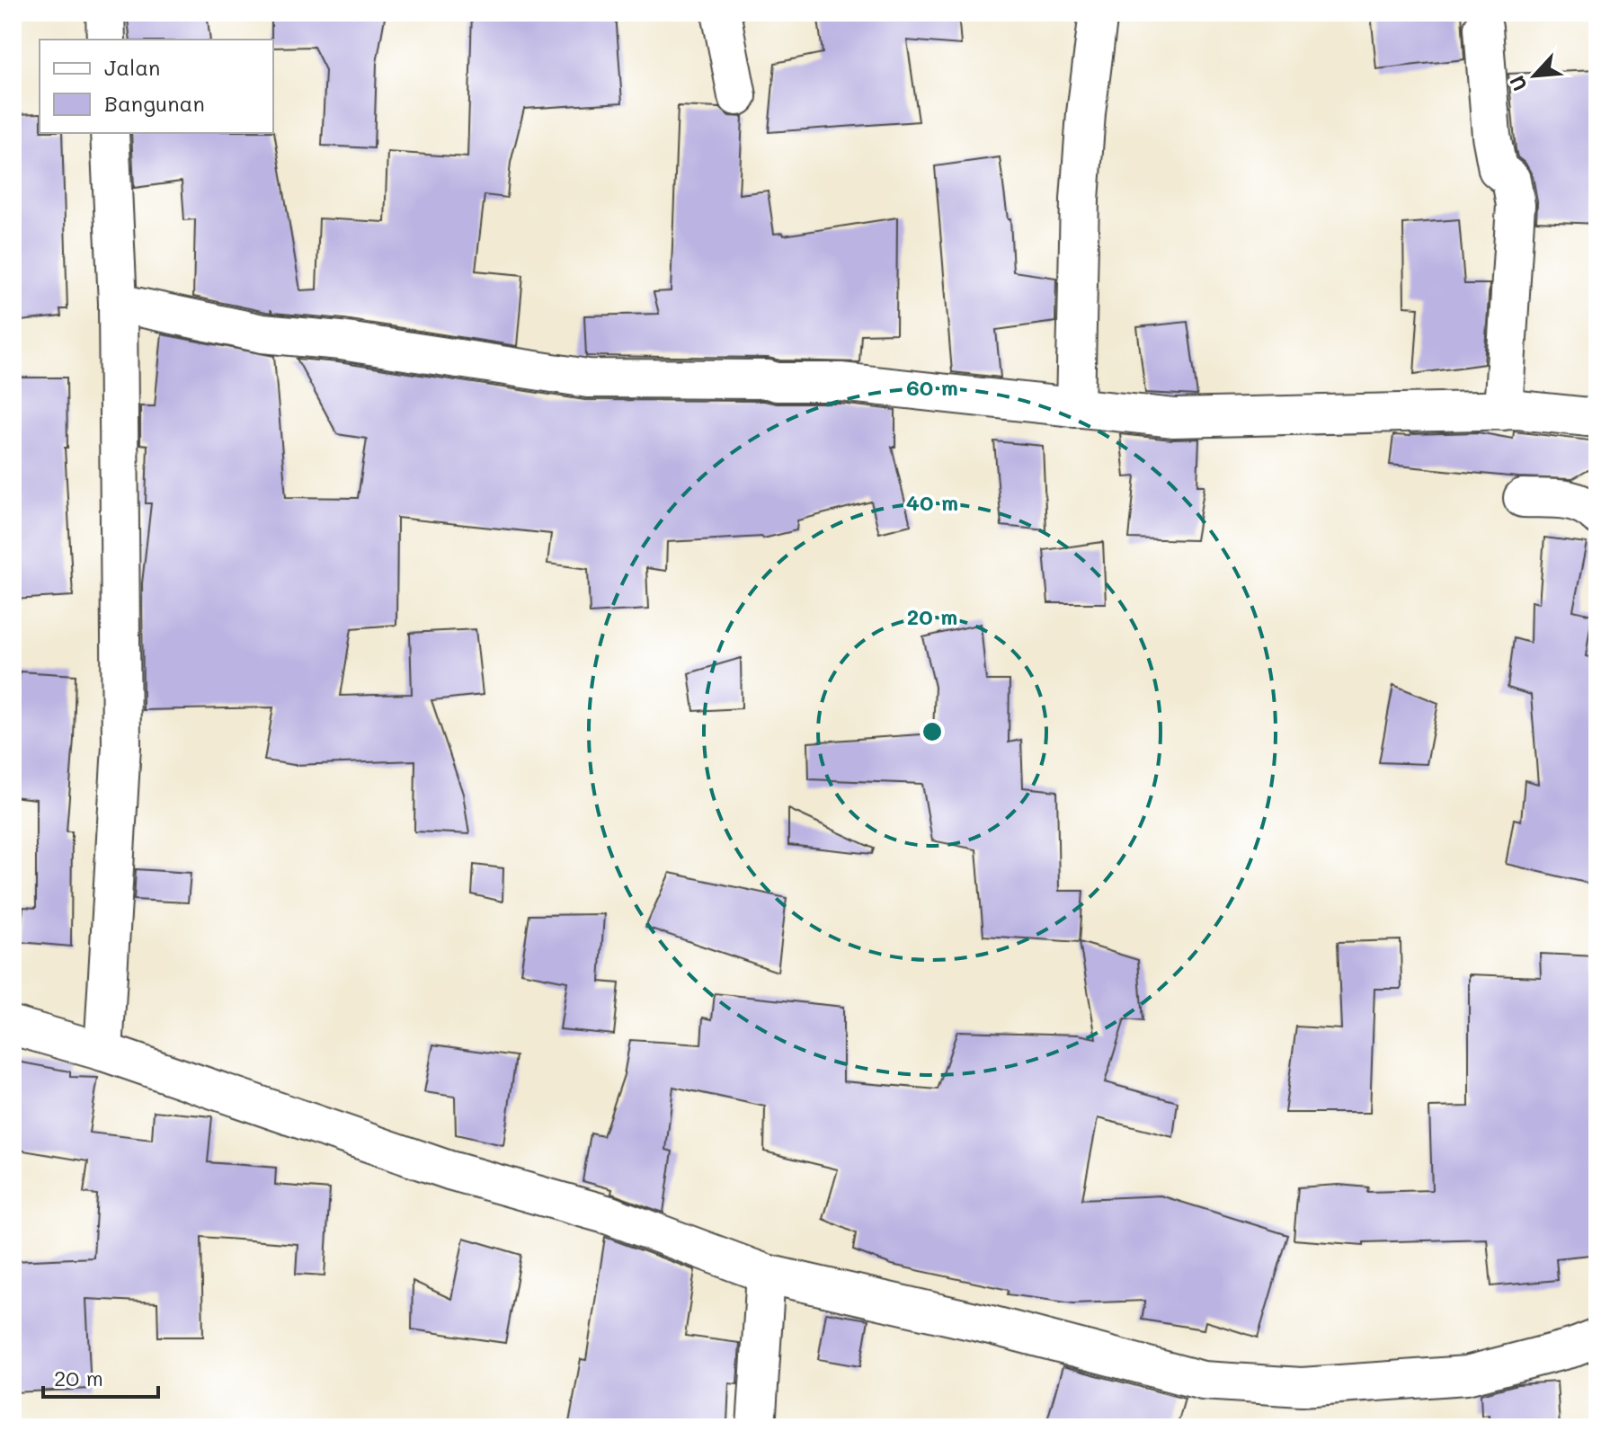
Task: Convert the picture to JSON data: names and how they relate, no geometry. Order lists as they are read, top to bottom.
{
  "legend": ["Jalan", "Bangunan"],
  "scale_bar": "20 m",
  "north": "bottom left",
  "rings": ["60 m", "40 m", "20 m"]
}
